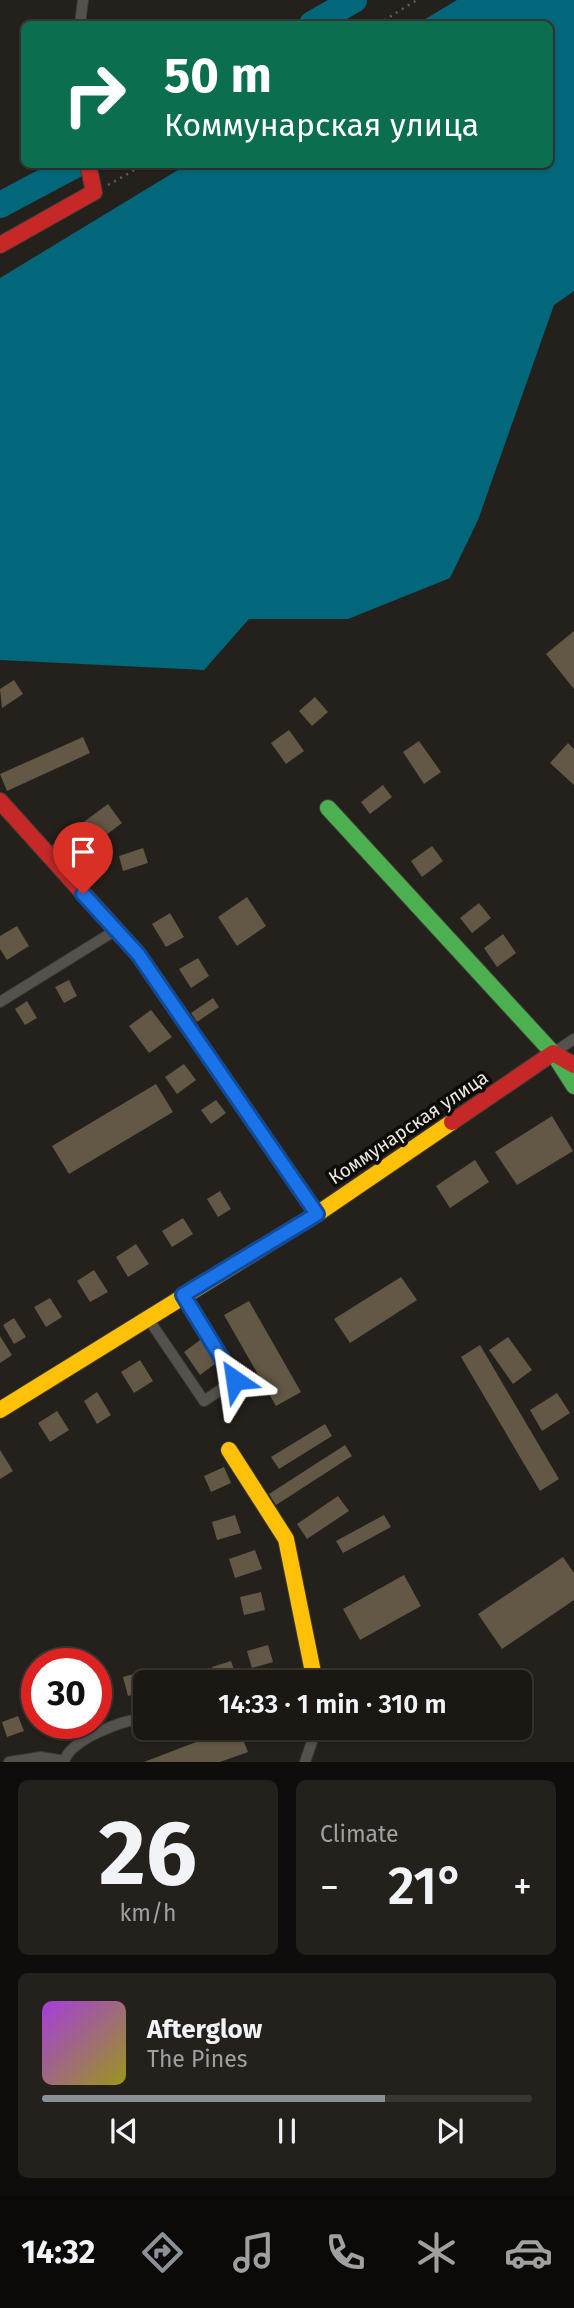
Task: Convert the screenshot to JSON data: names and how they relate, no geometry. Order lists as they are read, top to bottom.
{
  "streets": {
    "street": ["Коммунарская улица"]
  },
  "page": {
    "turn": ["50 m", "Коммунарская улица"],
    "limit": "30",
    "trip": "14:33 · 1 min · 310 m",
    "tile": [
      ["26", "km/h"],
      "Climate"
    ],
    "heat": ["−", "21°", "+"],
    "song": ["Afterglow", "The Pines"],
    "tabs": "14:32"
  }
}
